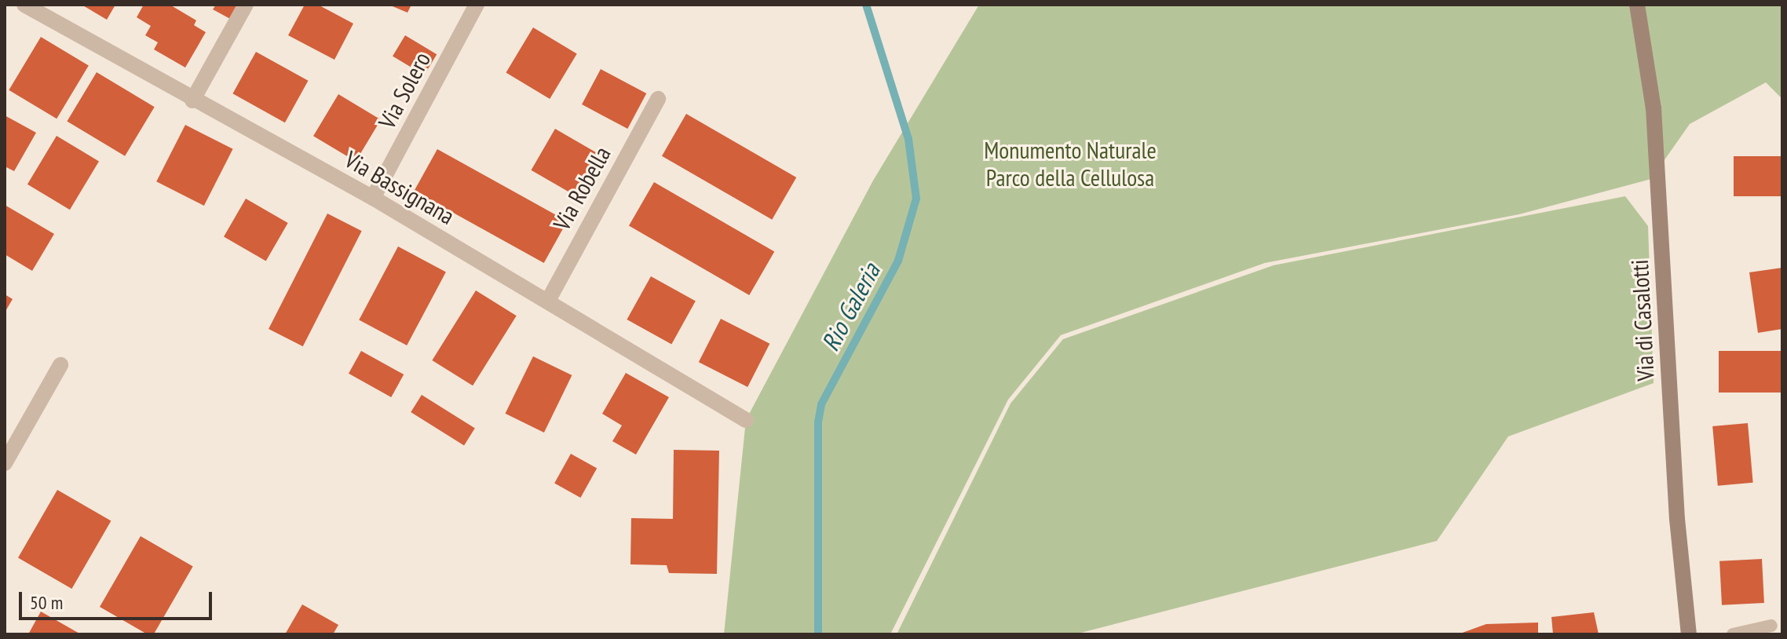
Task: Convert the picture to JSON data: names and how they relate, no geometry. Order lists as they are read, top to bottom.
{
  "streets": {
    "street": [
      "Via Solero",
      "Via Bassignana",
      "Via Robella",
      "Via di Casalotti"
    ]
  },
  "crossings": [
    ["Via Solero", "Via Bassignana"],
    ["Via Bassignana", "Via Robella"]
  ],
  "water": ["Rio Galeria"],
  "parks": ["Monumento Naturale Parco della Cellulosa"],
  "scale_bar": "50 m"
}
